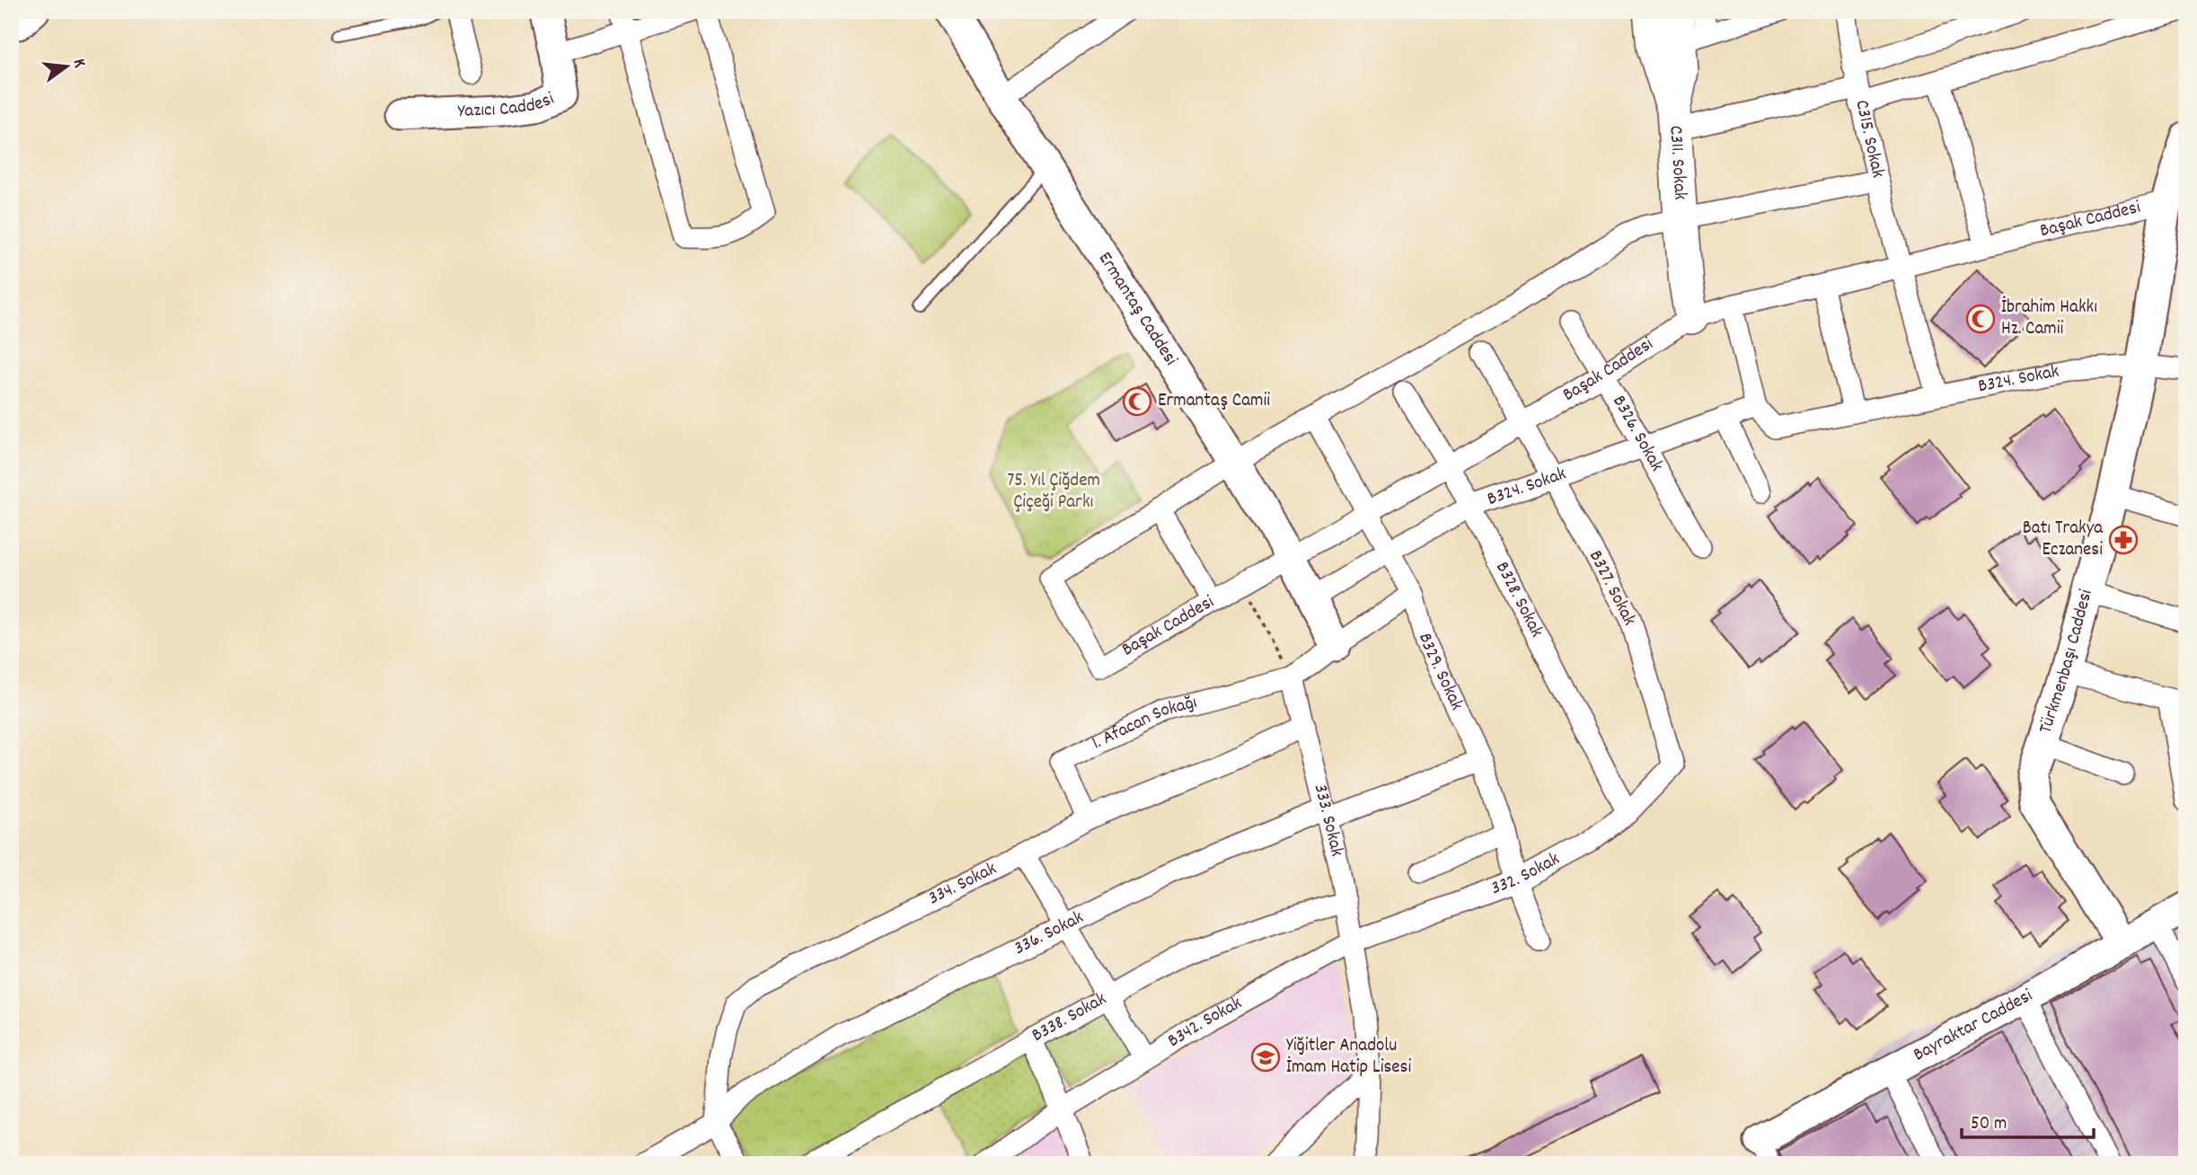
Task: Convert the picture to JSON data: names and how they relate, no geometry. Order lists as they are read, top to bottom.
{
  "streets": {
    "main road": [
      "Yazıcı Caddesi",
      "C311. Sokak",
      "Ermantaş Caddesi",
      "Türkmenbaşı Caddesi",
      "Bayraktar Caddesi"
    ],
    "street": [
      "C315. Sokak",
      "Başak Caddesi",
      "B324. Sokak",
      "B326. Sokak",
      "B327. Sokak",
      "B328. Sokak",
      "B329. Sokak",
      "1. Afacan Sokağı",
      "333. Sokak",
      "332. Sokak",
      "334. Sokak",
      "336. Sokak",
      "B338. Sokak",
      "B342. Sokak"
    ]
  },
  "crossings": [
    ["C315. Sokak", "Başak Caddesi"],
    ["C315. Sokak", "B324. Sokak"],
    ["C311. Sokak", "Başak Caddesi"],
    ["Başak Caddesi", "Ermantaş Caddesi"],
    ["Başak Caddesi", "B326. Sokak"],
    ["Başak Caddesi", "B327. Sokak"],
    ["Başak Caddesi", "B328. Sokak"],
    ["Başak Caddesi", "Türkmenbaşı Caddesi"],
    ["Başak Caddesi", "B329. Sokak"],
    ["Ermantaş Caddesi", "B324. Sokak"],
    ["B324. Sokak", "B326. Sokak"],
    ["B324. Sokak", "B327. Sokak"],
    ["B324. Sokak", "B328. Sokak"],
    ["B324. Sokak", "Türkmenbaşı Caddesi"],
    ["B324. Sokak", "B329. Sokak"],
    ["B327. Sokak", "332. Sokak"],
    ["B328. Sokak", "332. Sokak"],
    ["Türkmenbaşı Caddesi", "Bayraktar Caddesi"],
    ["B329. Sokak", "332. Sokak"],
    ["B329. Sokak", "336. Sokak"],
    ["1. Afacan Sokağı", "333. Sokak"],
    ["1. Afacan Sokağı", "334. Sokak"],
    ["333. Sokak", "332. Sokak"],
    ["333. Sokak", "334. Sokak"],
    ["333. Sokak", "336. Sokak"],
    ["333. Sokak", "B338. Sokak"],
    ["333. Sokak", "B342. Sokak"],
    ["332. Sokak", "B342. Sokak"],
    ["334. Sokak", "336. Sokak"]
  ],
  "parks": ["75. Yıl Çiğdem Çiçeği Parkı"],
  "places": {
    "mosque": ["İbrahim Hakkı Hz. Camii", "Ermantaş Camii"],
    "pharmacy": ["Batı Trakya Eczanesi"],
    "school or university": ["Yiğitler Anadolu İmam Hatip Lisesi"]
  },
  "scale_bar": "50 m",
  "north": "right"
}
